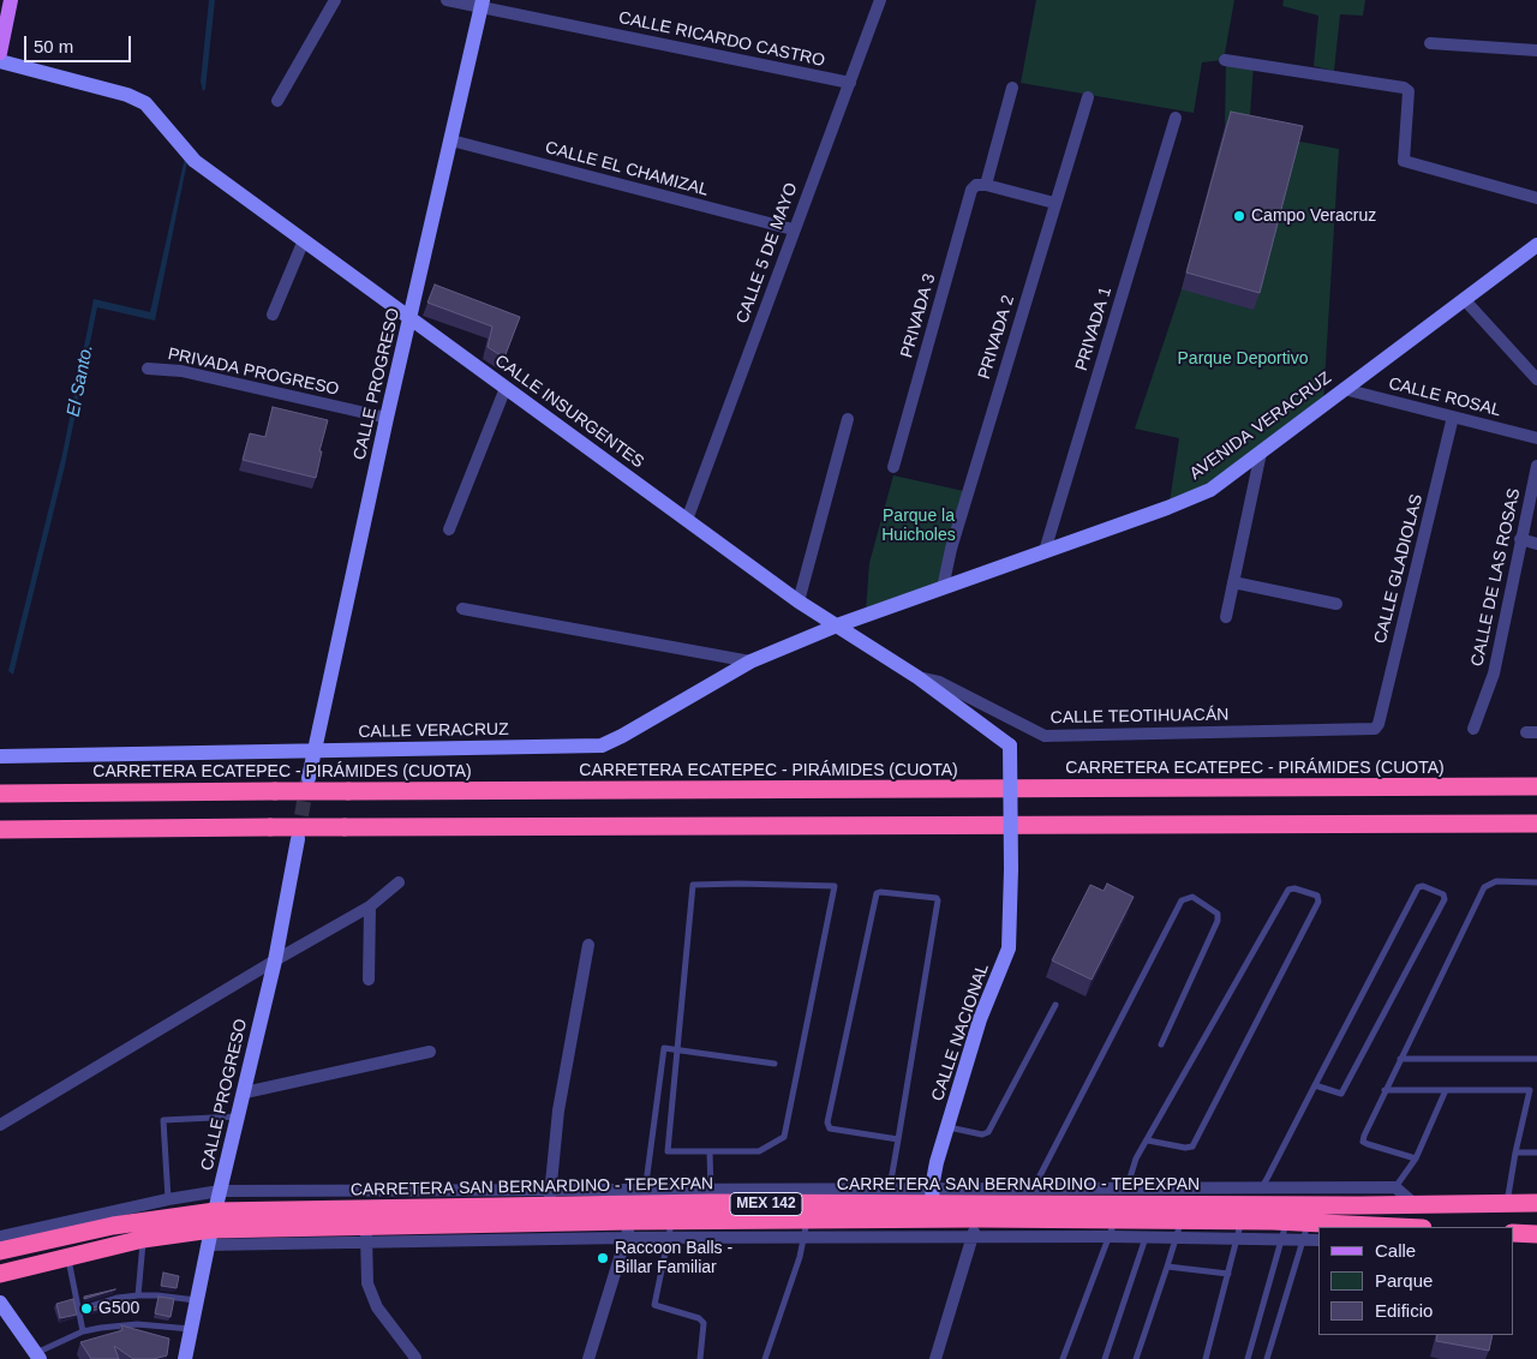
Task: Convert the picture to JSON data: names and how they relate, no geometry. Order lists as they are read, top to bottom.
{
  "streets": {
    "highway": ["CARRETERA ECATEPEC - PIRÁMIDES (CUOTA)", "CARRETERA SAN BERNARDINO - TEPEXPAN", "MEX 142"],
    "street": [
      "CALLE RICARDO CASTRO",
      "CALLE EL CHAMIZAL",
      "CALLE 5 DE MAYO",
      "PRIVADA 3",
      "PRIVADA 1",
      "PRIVADA 2",
      "PRIVADA PROGRESO",
      "CALLE PROGRESO",
      "CALLE ROSAL",
      "CALLE INSURGENTES",
      "AVENIDA VERACRUZ",
      "CALLE GLADIOLAS",
      "CALLE DE LAS ROSAS",
      "CALLE TEOTIHUACÁN",
      "CALLE VERACRUZ",
      "CALLE NACIONAL"
    ]
  },
  "crossings": [
    ["CALLE RICARDO CASTRO", "CALLE 5 DE MAYO"],
    ["CALLE RICARDO CASTRO", "CALLE PROGRESO"],
    ["CALLE EL CHAMIZAL", "CALLE 5 DE MAYO"],
    ["CALLE EL CHAMIZAL", "CALLE PROGRESO"],
    ["CALLE 5 DE MAYO", "CALLE INSURGENTES"],
    ["PRIVADA 1", "AVENIDA VERACRUZ"],
    ["PRIVADA 2", "AVENIDA VERACRUZ"],
    ["PRIVADA PROGRESO", "CALLE PROGRESO"],
    ["CALLE PROGRESO", "CALLE INSURGENTES"],
    ["CALLE PROGRESO", "CALLE VERACRUZ"],
    ["CALLE PROGRESO", "CARRETERA SAN BERNARDINO - TEPEXPAN"],
    ["CALLE ROSAL", "AVENIDA VERACRUZ"],
    ["CALLE ROSAL", "CALLE GLADIOLAS"],
    ["CALLE INSURGENTES", "AVENIDA VERACRUZ"],
    ["CALLE INSURGENTES", "CALLE TEOTIHUACÁN"],
    ["CALLE INSURGENTES", "CALLE VERACRUZ"],
    ["CALLE INSURGENTES", "CALLE NACIONAL"],
    ["AVENIDA VERACRUZ", "CALLE VERACRUZ"],
    ["CALLE GLADIOLAS", "CALLE TEOTIHUACÁN"],
    ["CALLE NACIONAL", "CARRETERA SAN BERNARDINO - TEPEXPAN"]
  ],
  "water": ["El Santo."],
  "parks": ["Parque Deportivo", "Parque la Huicholes"],
  "places": ["Campo Veracruz", "Raccoon Balls - Billar Familiar", "G500"],
  "legend": ["Calle", "Parque", "Edificio"],
  "scale_bar": "50 m"
}
